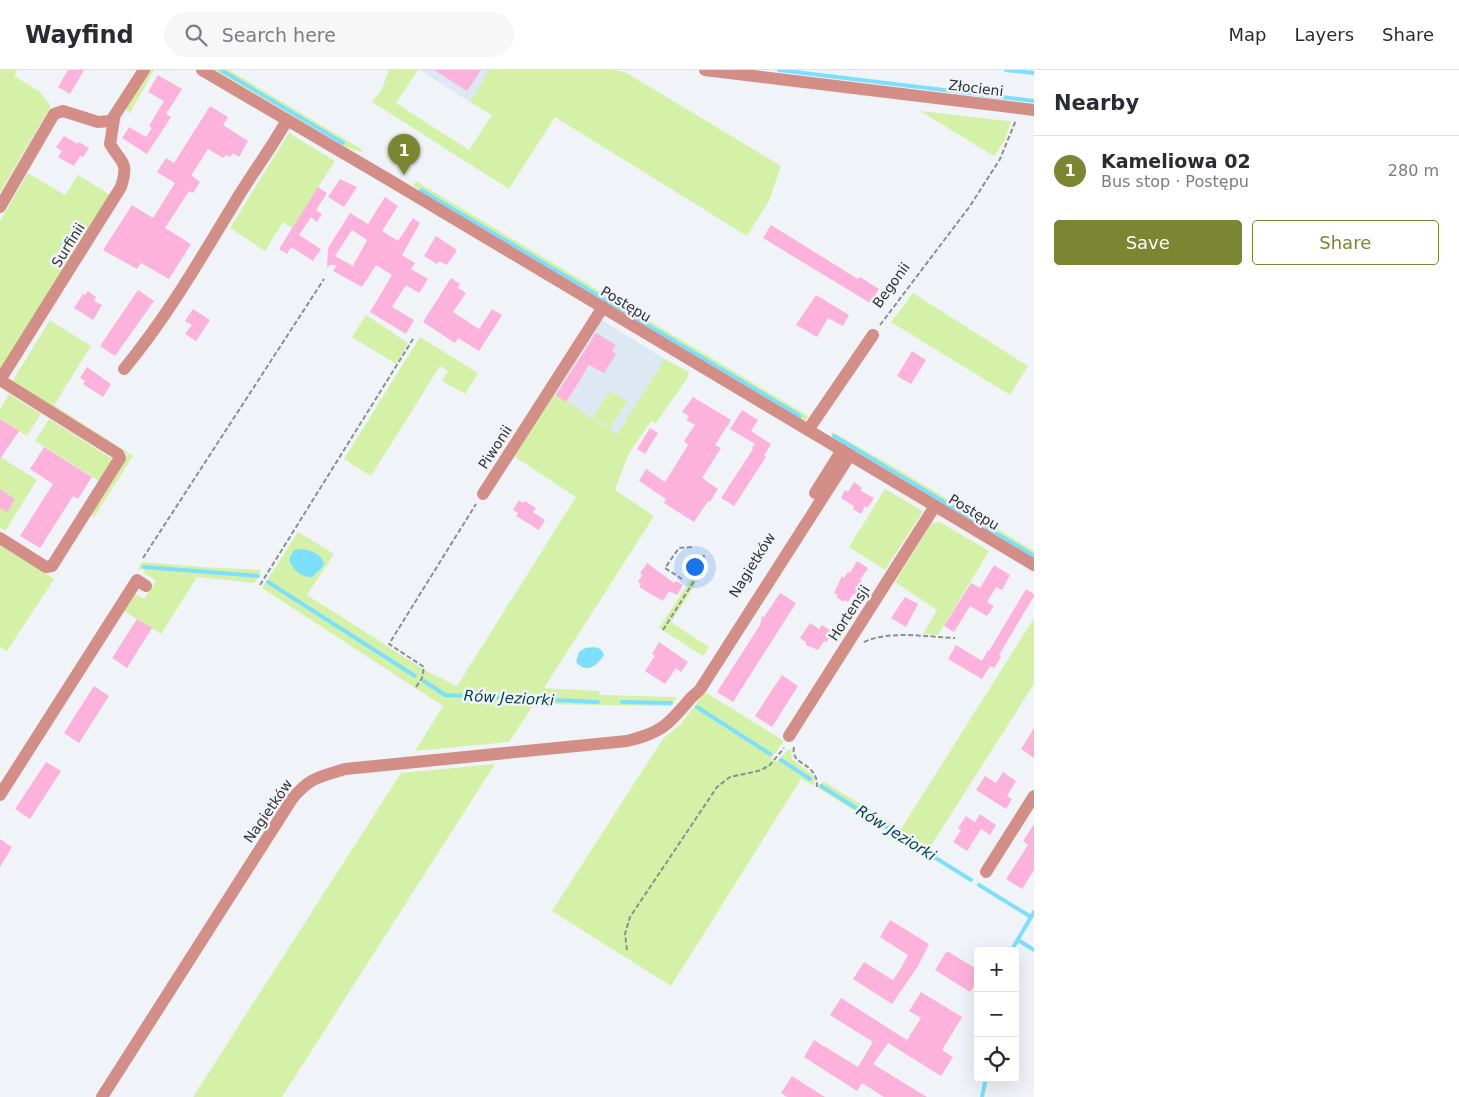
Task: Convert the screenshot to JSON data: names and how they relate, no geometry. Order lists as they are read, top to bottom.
{
  "streets": {
    "street": [
      "Złocieni",
      "Surfinii",
      "Postępu",
      "Piwonii",
      "Nagietków",
      "Hortensji"
    ],
    "path": ["Begonii"]
  },
  "crossings": [
    ["Postępu", "Piwonii"],
    ["Postępu", "Nagietków"],
    ["Postępu", "Hortensji"]
  ],
  "water": ["Rów Jeziorki"],
  "page": {
    "header": "Wayfind",
    "search": "Search here",
    "nav": ["Map", "Layers", "Share"],
    "heading": "Nearby",
    "pins": "1",
    "list": [
      {
        "mark": "1",
        "name": "Kameliowa 02",
        "note": "Bus stop · Postępu",
        "value": "280 m"
      }
    ],
    "buttons": ["Save", "Share"],
    "map_buttons": ["+", "−"]
  }
}
